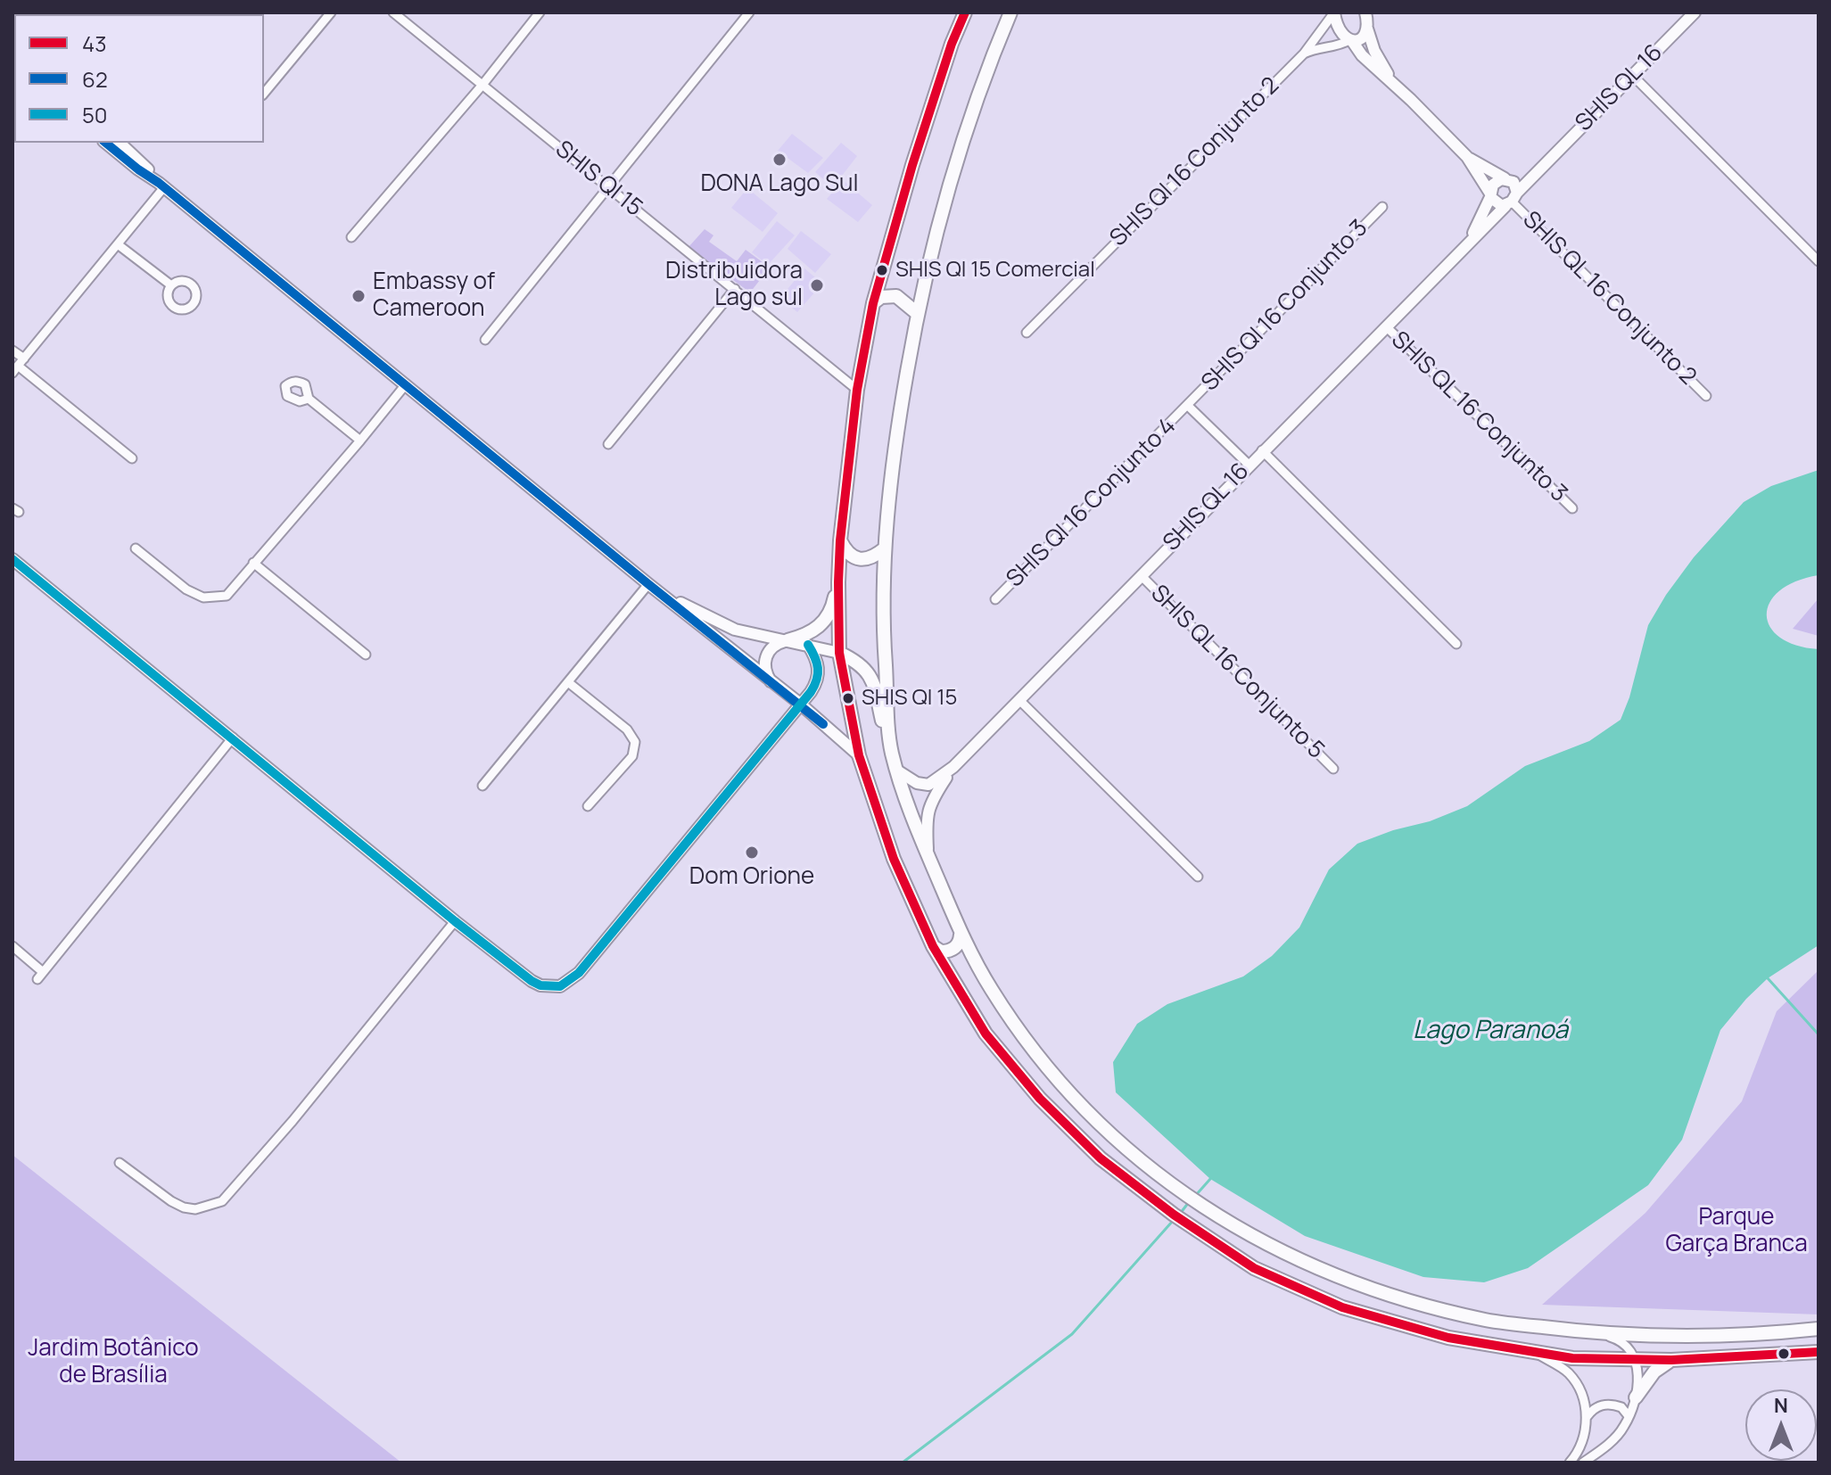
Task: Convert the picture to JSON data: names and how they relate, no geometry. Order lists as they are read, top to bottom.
{
  "streets": {
    "street": [
      "SHIS QL 16",
      "SHIS QI 16 Conjunto 2",
      "SHIS QI 15",
      "SHIS QL 16 Conjunto 2",
      "SHIS QI 16 Conjunto 3",
      "SHIS QL 16 Conjunto 3",
      "SHIS QI 16 Conjunto 4",
      "SHIS QL 16 Conjunto 5"
    ]
  },
  "crossings": [
    ["SHIS QL 16", "SHIS QL 16 Conjunto 2"],
    ["SHIS QL 16", "SHIS QL 16 Conjunto 3"],
    ["SHIS QL 16", "SHIS QL 16 Conjunto 5"],
    ["SHIS QI 16 Conjunto 3", "SHIS QI 16 Conjunto 4"]
  ],
  "water": ["Lago Paranoá"],
  "parks": ["Parque Garça Branca", "Jardim Botânico de Brasília"],
  "places": [
    "DONA Lago Sul",
    "SHIS QI 15 Comercial",
    "Distribuidora Lago sul",
    "Embassy of Cameroon",
    "SHIS QI 15",
    "Dom Orione"
  ],
  "lines": ["transit line 43", "transit line 62", "transit line 50"],
  "legend": ["43", "62", "50"],
  "north": "top"
}
